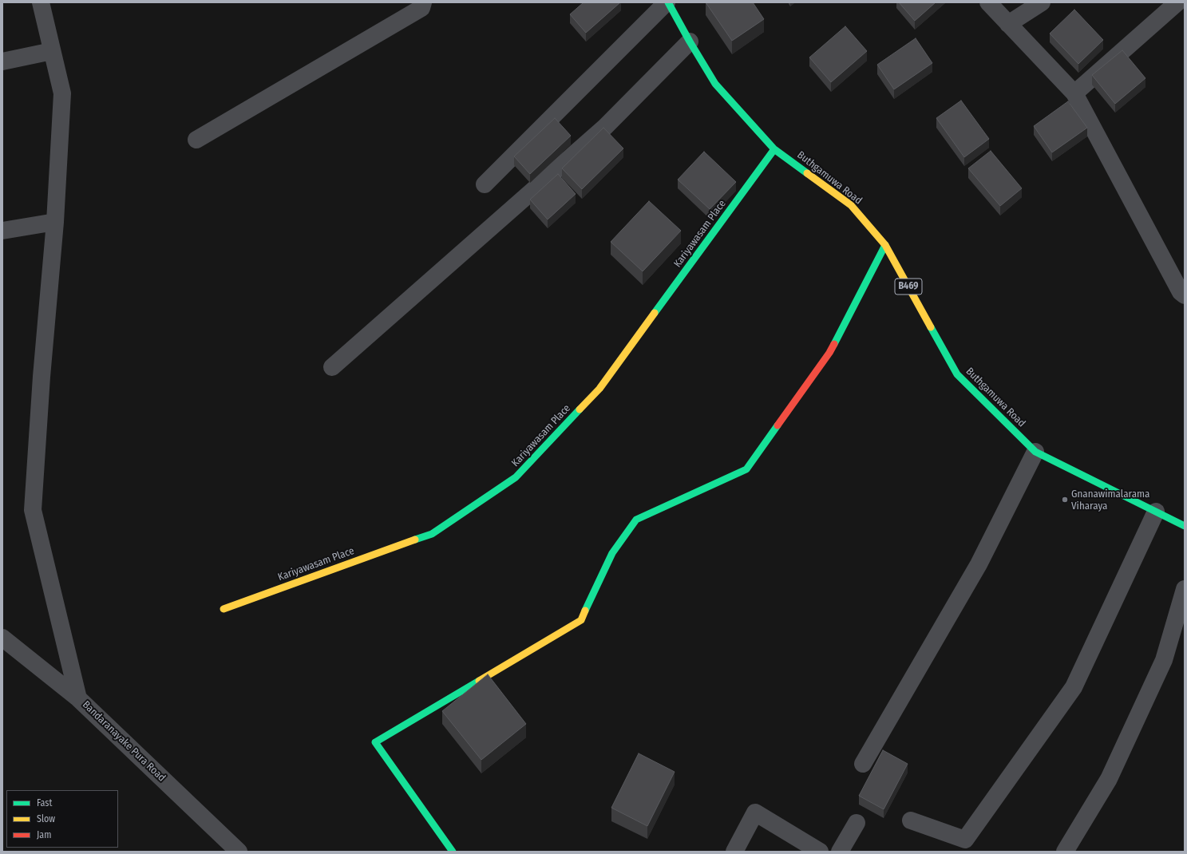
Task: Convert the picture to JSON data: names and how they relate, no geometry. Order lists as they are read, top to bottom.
{
  "streets": {
    "street": [
      "Buthgamuwa Road",
      "Kariyawasam Place",
      "B469",
      "Bandaranayake Pura Road"
    ]
  },
  "crossings": [
    ["Buthgamuwa Road", "Kariyawasam Place"]
  ],
  "places": ["Gnanawimalarama Viharaya"],
  "legend": ["Fast", "Slow", "Jam"]
}
